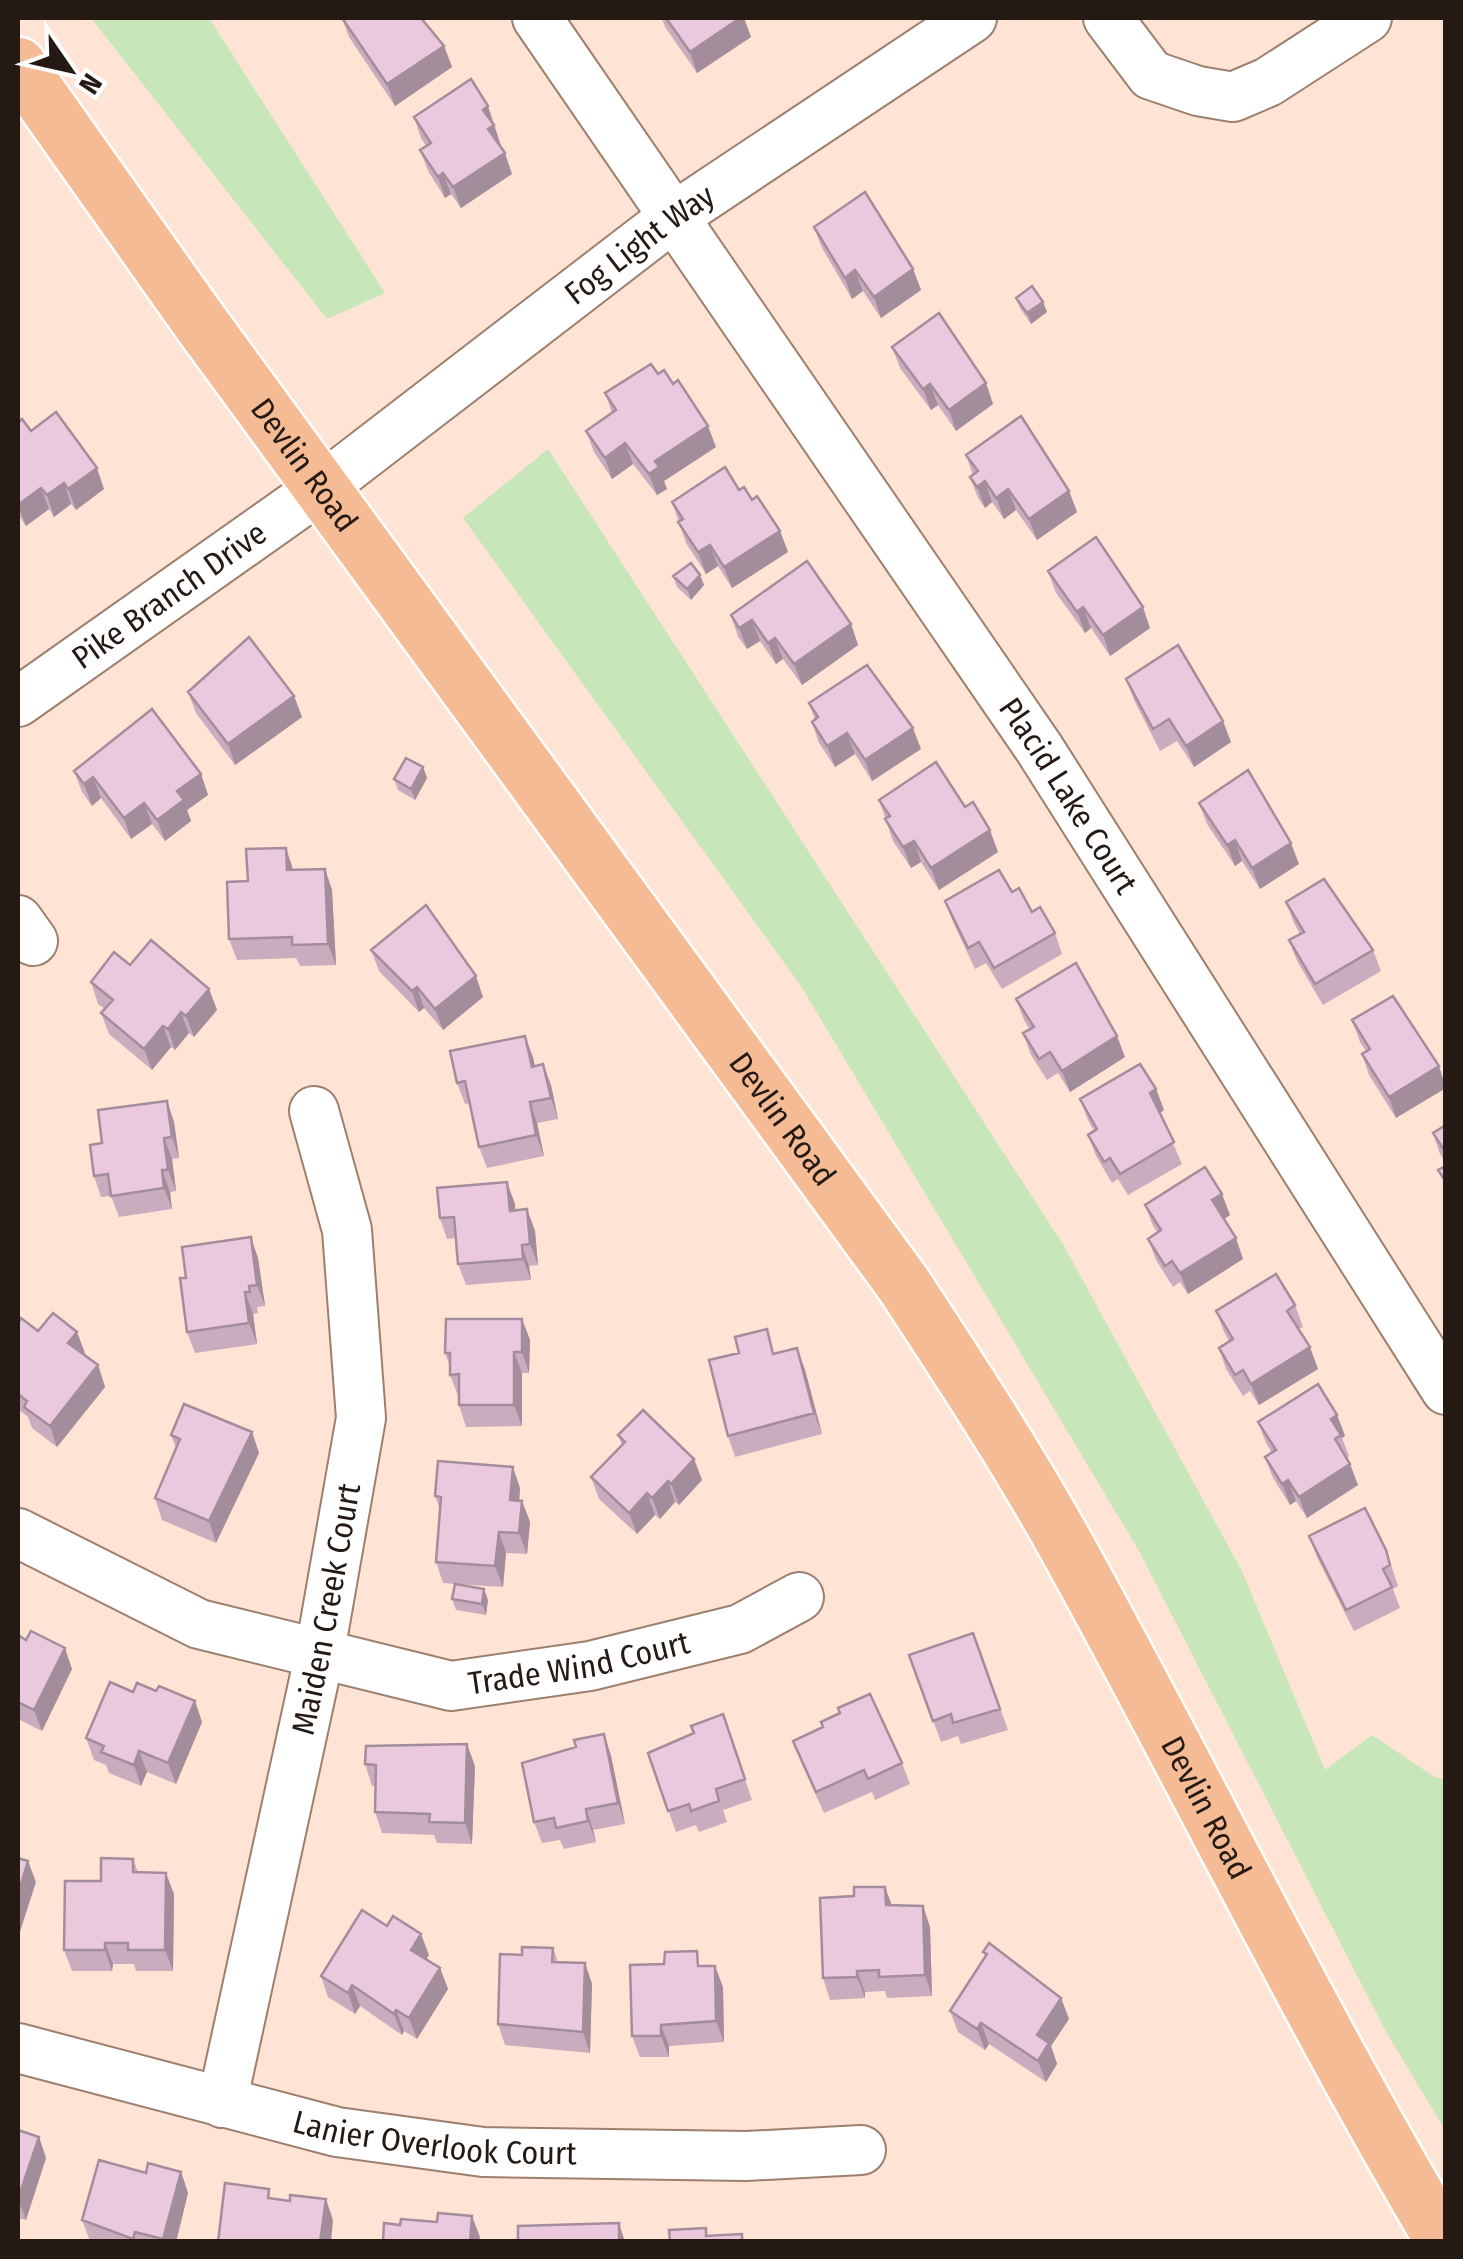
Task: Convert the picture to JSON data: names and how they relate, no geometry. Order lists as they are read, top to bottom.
{
  "streets": {
    "main road": ["Devlin Road"],
    "street": [
      "Fog Light Way",
      "Pike Branch Drive",
      "Placid Lake Court",
      "Maiden Creek Court",
      "Trade Wind Court",
      "Lanier Overlook Court"
    ]
  },
  "crossings": [
    ["Fog Light Way", "Devlin Road"],
    ["Fog Light Way", "Pike Branch Drive"],
    ["Fog Light Way", "Placid Lake Court"],
    ["Devlin Road", "Pike Branch Drive"],
    ["Maiden Creek Court", "Trade Wind Court"],
    ["Maiden Creek Court", "Lanier Overlook Court"]
  ],
  "north": "bottom right"
}
